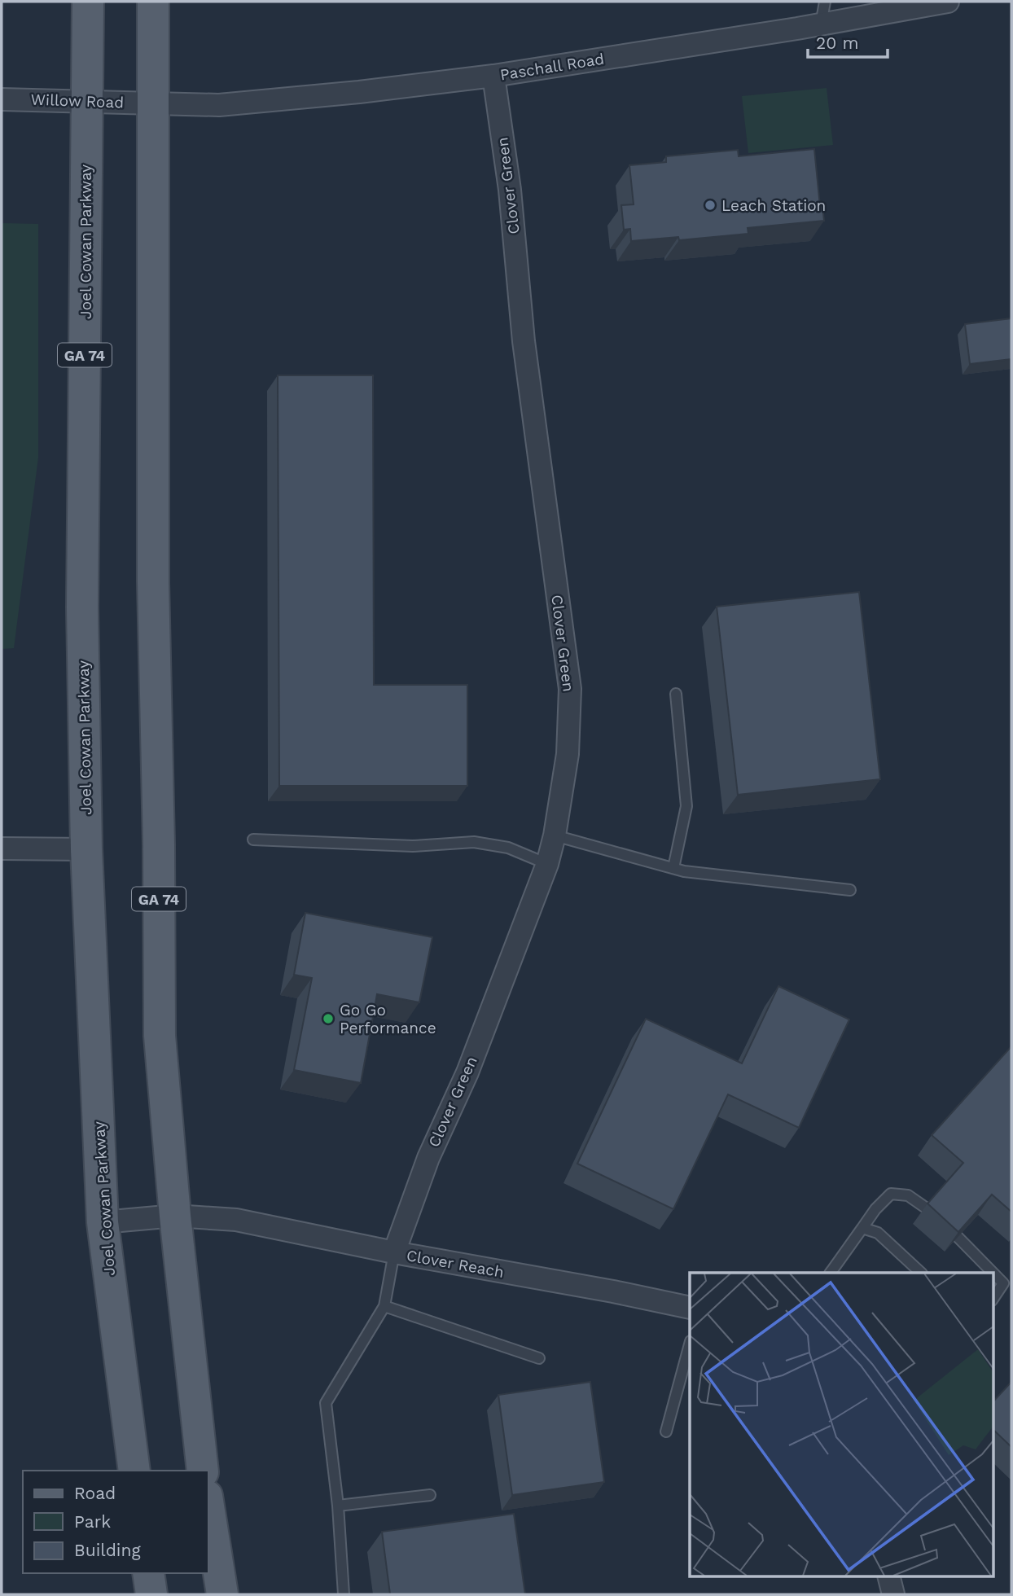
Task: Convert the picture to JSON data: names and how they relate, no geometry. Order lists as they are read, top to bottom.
{
  "streets": {
    "main road": ["Joel Cowan Parkway", "GA 74"],
    "street": [
      "Paschall Road",
      "Willow Road",
      "Clover Green",
      "Clover Reach"
    ]
  },
  "crossings": [
    ["Paschall Road", "Willow Road"],
    ["Paschall Road", "Clover Green"],
    ["Paschall Road", "GA 74"],
    ["Willow Road", "Joel Cowan Parkway"],
    ["Willow Road", "GA 74"],
    ["Clover Green", "Clover Reach"],
    ["Joel Cowan Parkway", "Clover Reach"],
    ["GA 74", "Clover Reach"]
  ],
  "places": ["Leach Station", "Go Go Performance"],
  "legend": ["Road", "Park", "Building"],
  "scale_bar": "20 m"
}
